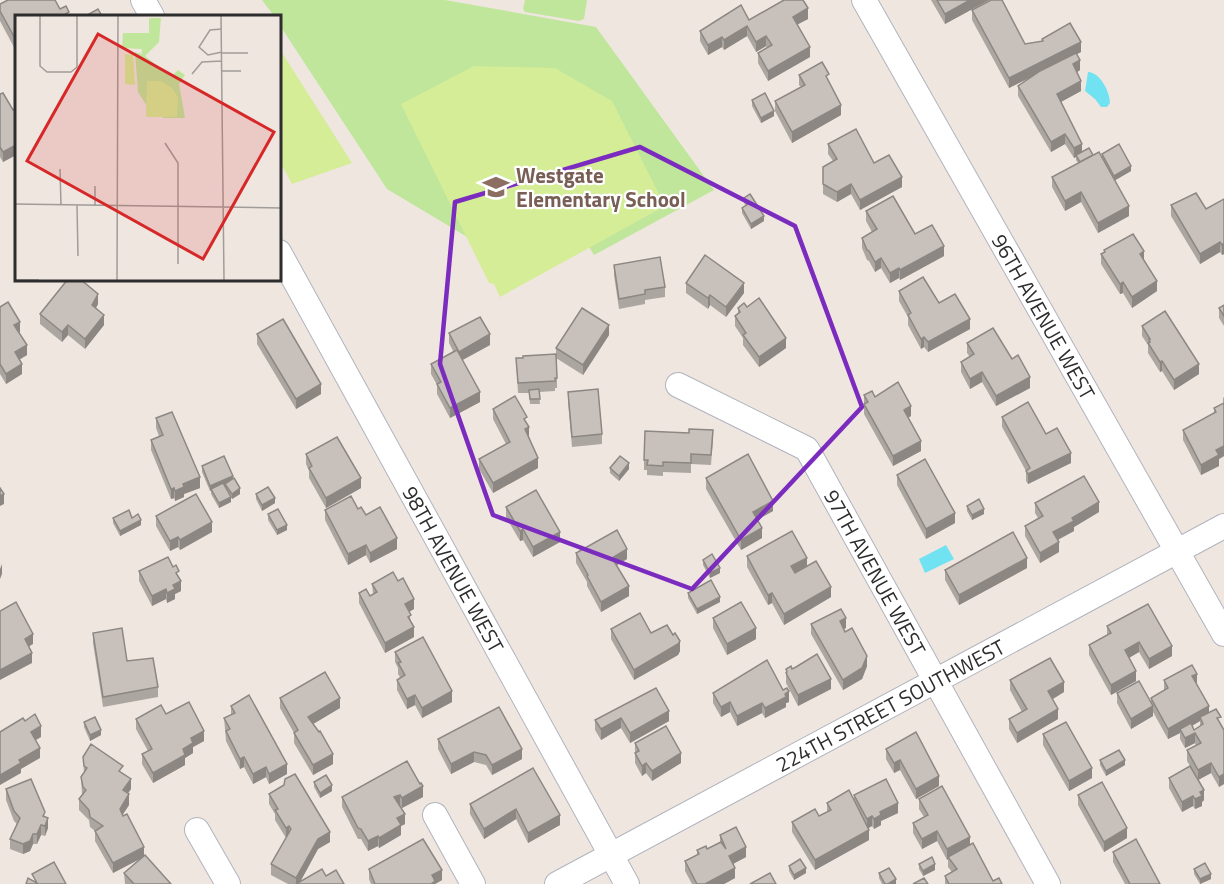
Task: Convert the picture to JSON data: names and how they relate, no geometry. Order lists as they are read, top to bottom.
{
  "streets": {
    "street": [
      "96TH AVENUE WEST",
      "98TH AVENUE WEST",
      "97TH AVENUE WEST",
      "224TH STREET SOUTHWEST"
    ]
  },
  "crossings": [
    ["96TH AVENUE WEST", "224TH STREET SOUTHWEST"],
    ["98TH AVENUE WEST", "224TH STREET SOUTHWEST"],
    ["97TH AVENUE WEST", "224TH STREET SOUTHWEST"]
  ],
  "places": {
    "school or university": ["Westgate Elementary School"]
  }
}
